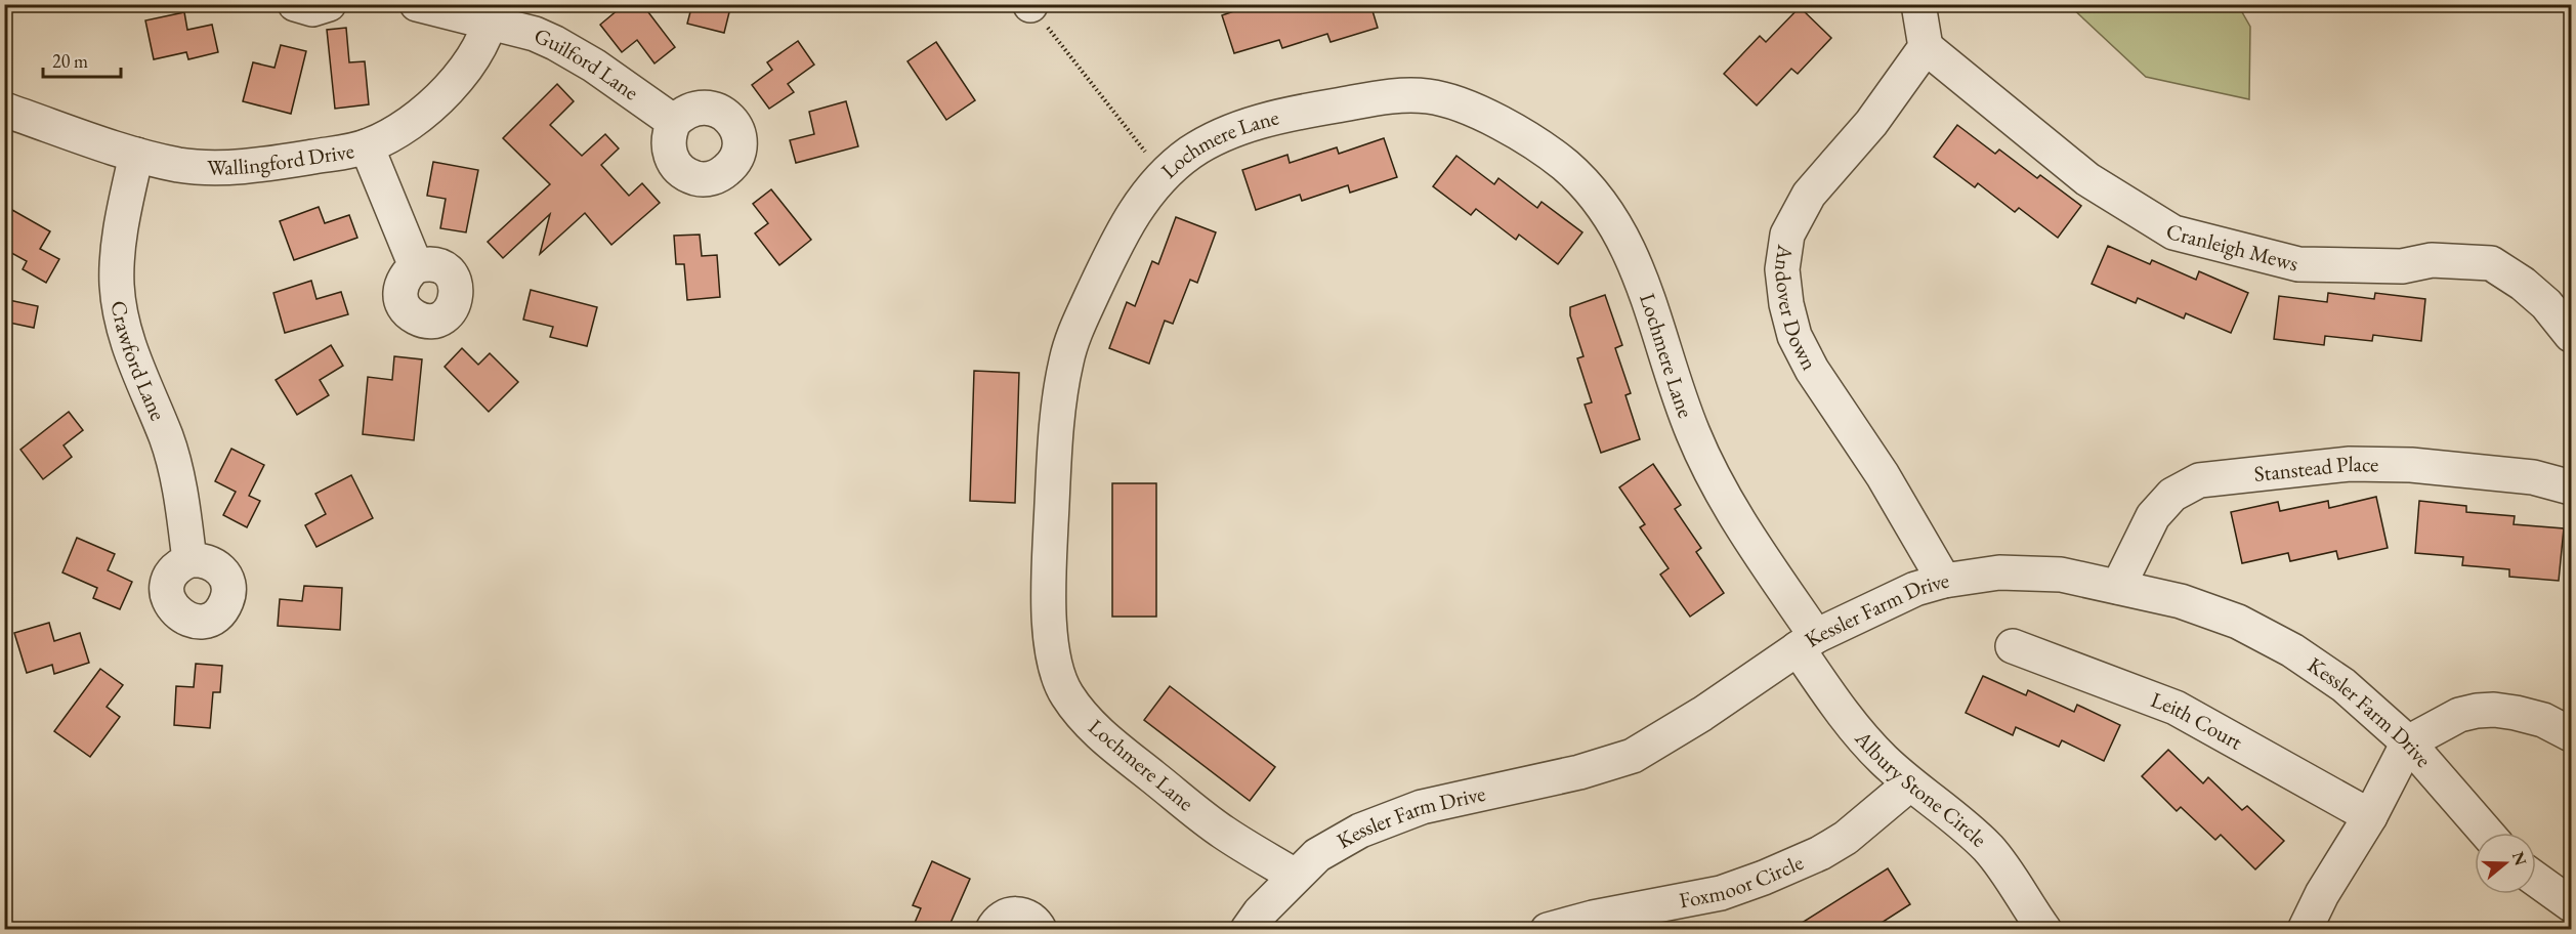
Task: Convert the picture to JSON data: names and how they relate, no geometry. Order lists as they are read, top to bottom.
{
  "streets": {
    "street": [
      "Guilford Lane",
      "Lochmere Lane",
      "Wallingford Drive",
      "Cranleigh Mews",
      "Andover Down",
      "Crawford Lane",
      "Stanstead Place",
      "Kessler Farm Drive",
      "Leith Court",
      "Albury Stone Circle",
      "Foxmoor Circle"
    ]
  },
  "crossings": [
    ["Guilford Lane", "Wallingford Drive"],
    ["Lochmere Lane", "Kessler Farm Drive"],
    ["Lochmere Lane", "Albury Stone Circle"],
    ["Wallingford Drive", "Crawford Lane"],
    ["Cranleigh Mews", "Andover Down"],
    ["Andover Down", "Kessler Farm Drive"],
    ["Stanstead Place", "Kessler Farm Drive"],
    ["Kessler Farm Drive", "Albury Stone Circle"],
    ["Albury Stone Circle", "Foxmoor Circle"]
  ],
  "scale_bar": "20 m",
  "north": "right"
}
